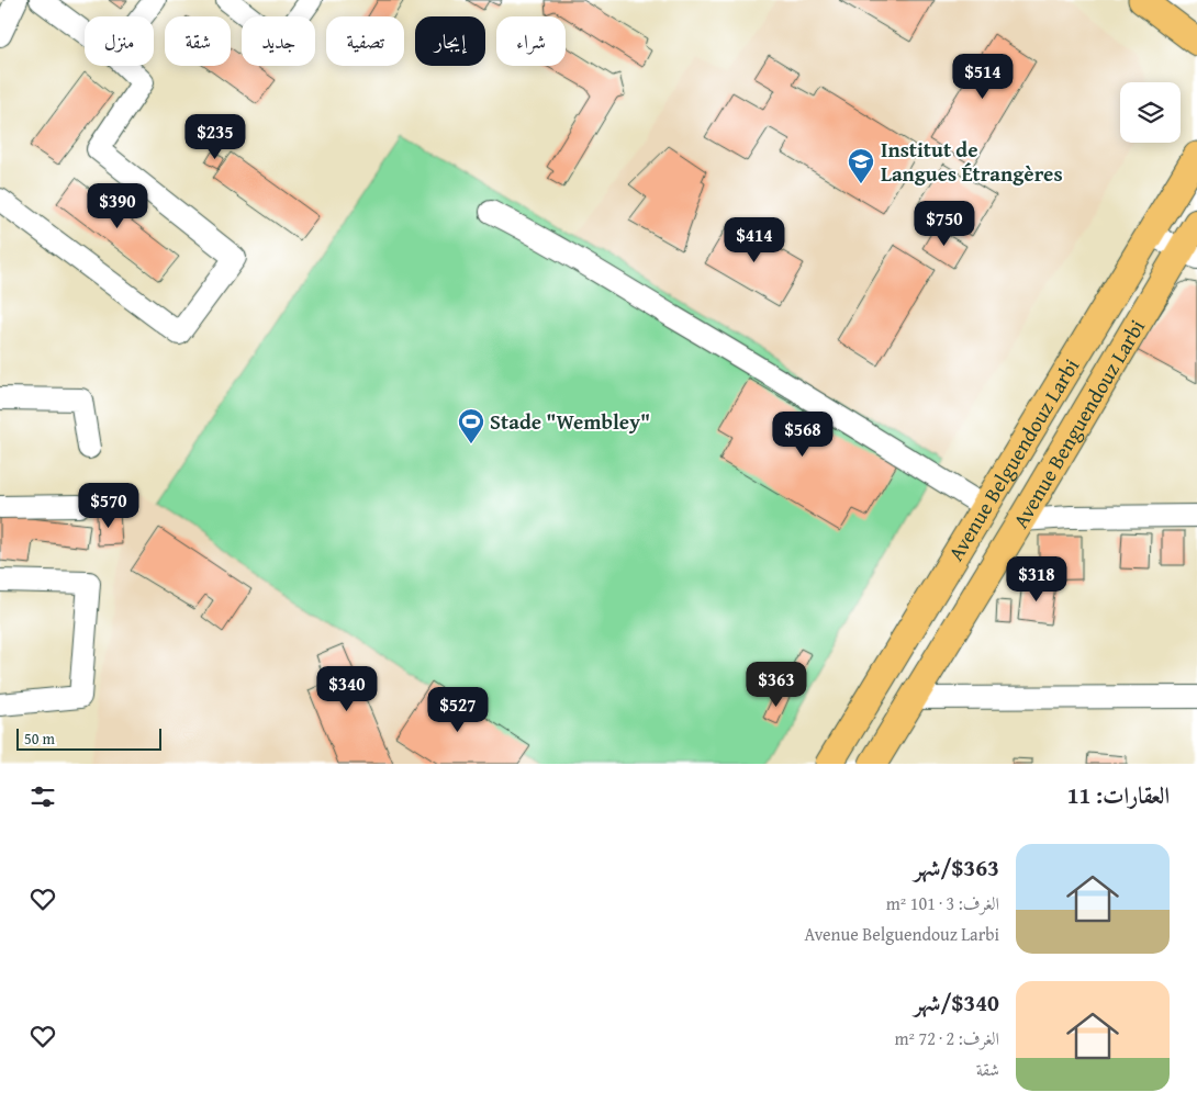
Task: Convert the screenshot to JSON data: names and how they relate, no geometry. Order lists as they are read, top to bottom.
{
  "streets": {
    "main road": ["Avenue Benguendouz Larbi", "Avenue Belguendouz Larbi"]
  },
  "places": {
    "school or university": ["Institut de Langues Étrangères"],
    "sports": ["Stade \"Wembley\""]
  },
  "scale_bar": "50 m",
  "page": {
    "chip": [
      "شراء",
      "إيجار",
      "تصفية",
      "جديد",
      "شقة",
      "منزل"
    ],
    "price": [
      "$514",
      "$235",
      "$390",
      "$750",
      "$414",
      "$568",
      "$570",
      "$318",
      "$363",
      "$340",
      "$527"
    ],
    "scale": "50 m",
    "heading": "العقارات: 11",
    "list": [
      {
        "name": "$363/شهر",
        "note": "الغرف: 3 · 101 m² · Avenue Belguendouz Larbi"
      },
      {
        "name": "$340/شهر",
        "note": "الغرف: 2 · 72 m² · شقة"
      }
    ]
  }
}
